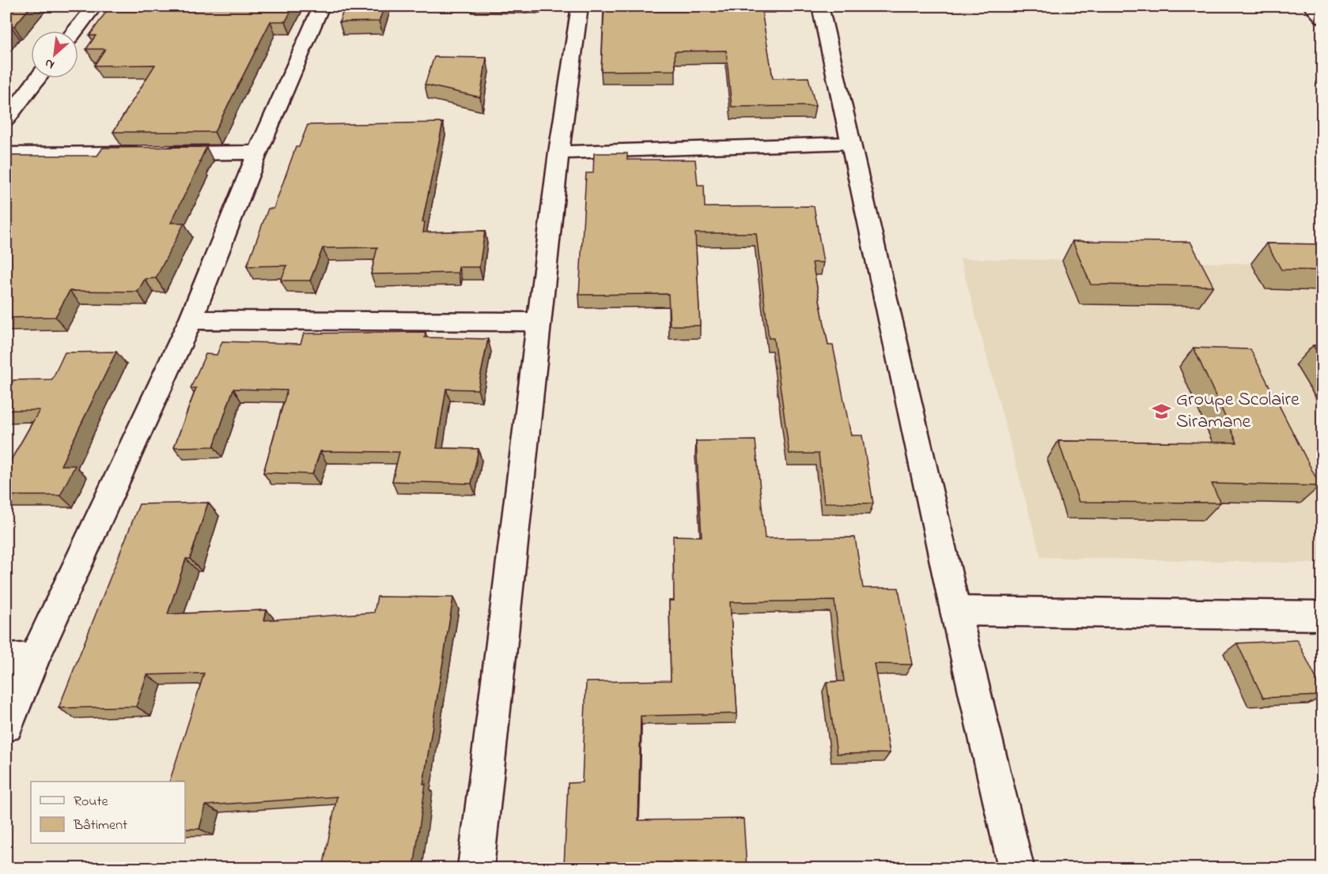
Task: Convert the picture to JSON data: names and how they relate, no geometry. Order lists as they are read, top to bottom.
{
  "places": {
    "school or university": ["Groupe Scolaire Siramane"]
  },
  "legend": ["Route", "Bâtiment"],
  "north": "bottom left"
}
